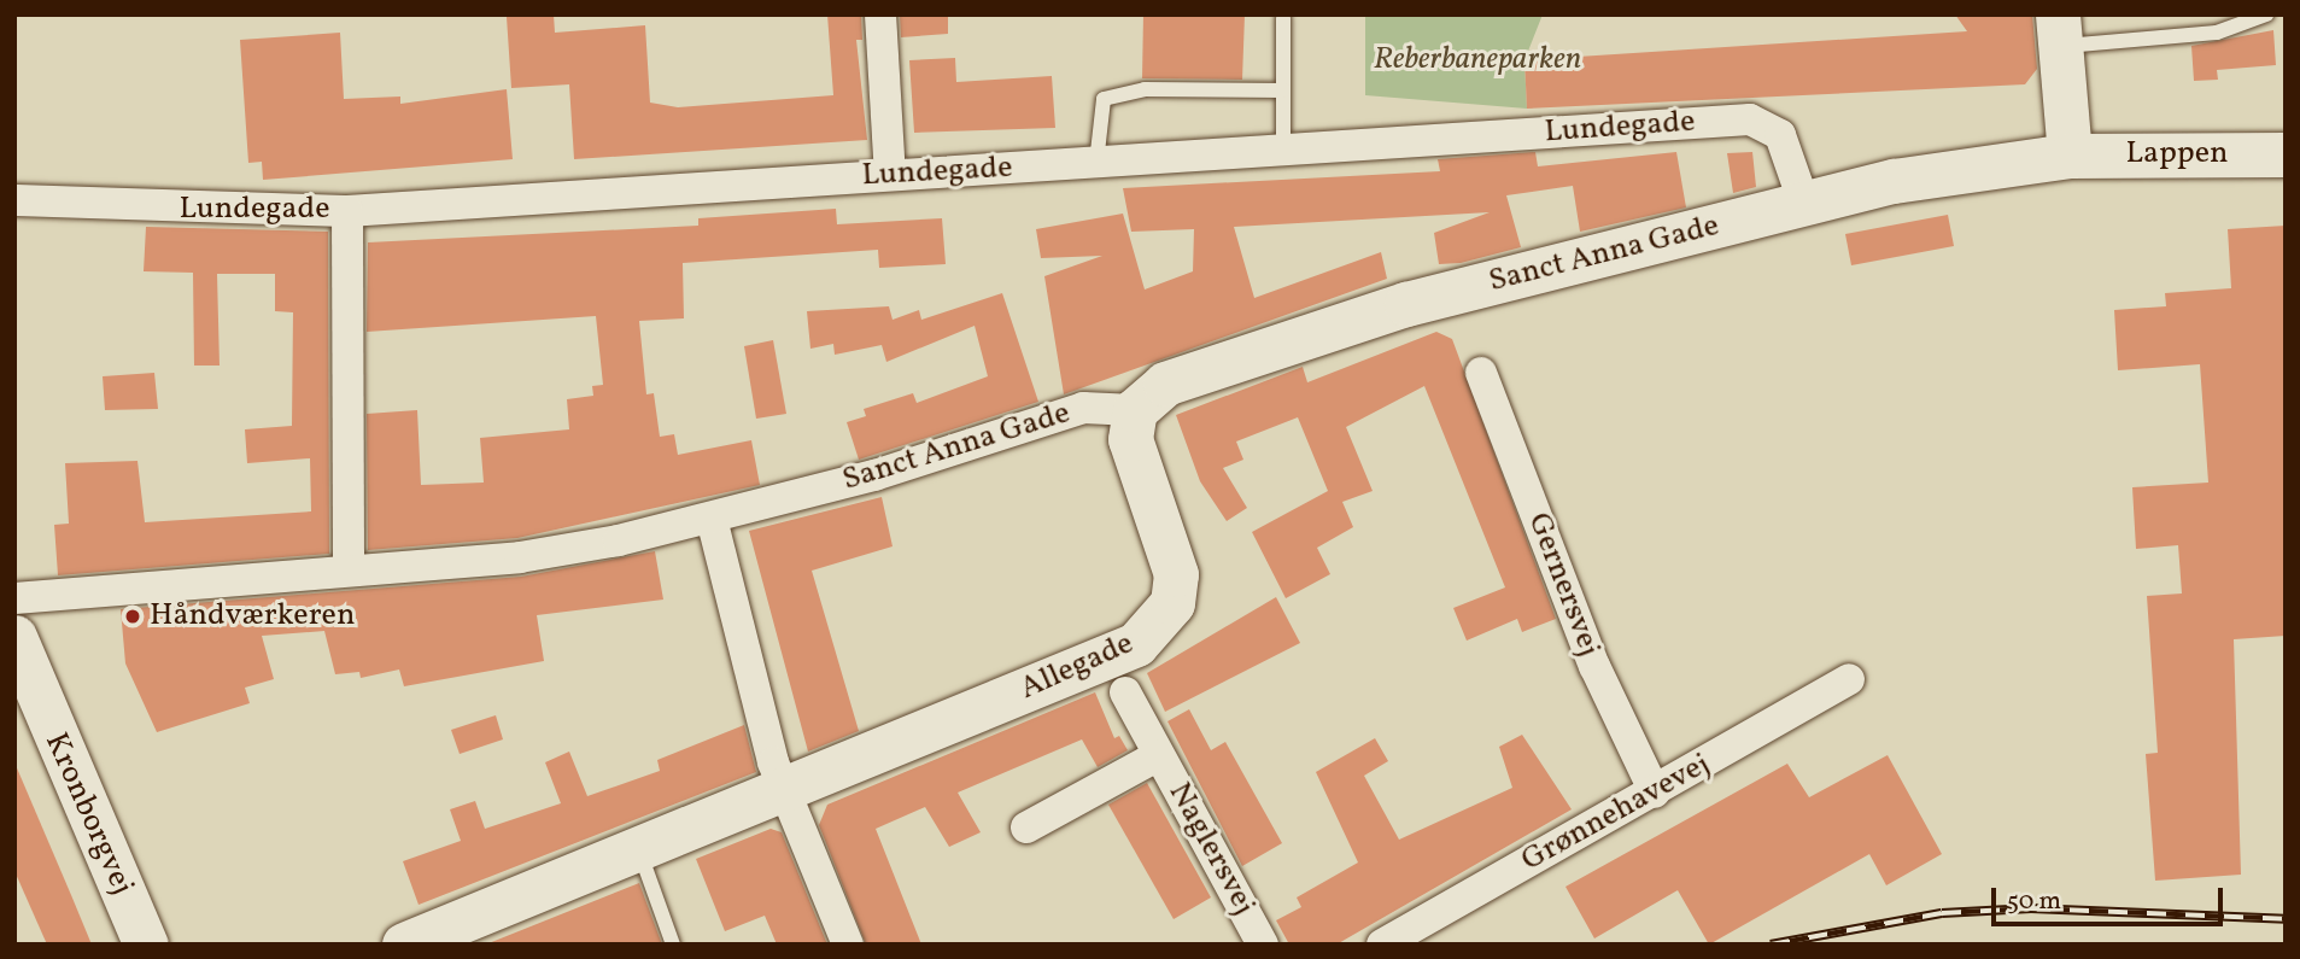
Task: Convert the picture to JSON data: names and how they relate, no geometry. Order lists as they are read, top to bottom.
{
  "streets": {
    "main road": [
      "Lappen",
      "Sanct Anna Gade",
      "Allegade",
      "Kronborgvej"
    ],
    "street": [
      "Lundegade",
      "Gernersvej",
      "Grønnehavevej",
      "Naglersvej"
    ]
  },
  "crossings": [
    ["Lundegade", "Sanct Anna Gade"],
    ["Lappen", "Sanct Anna Gade"],
    ["Sanct Anna Gade", "Allegade"],
    ["Gernersvej", "Grønnehavevej"]
  ],
  "parks": ["Reberbaneparken"],
  "places": ["Håndværkeren"],
  "scale_bar": "50 m"
}
